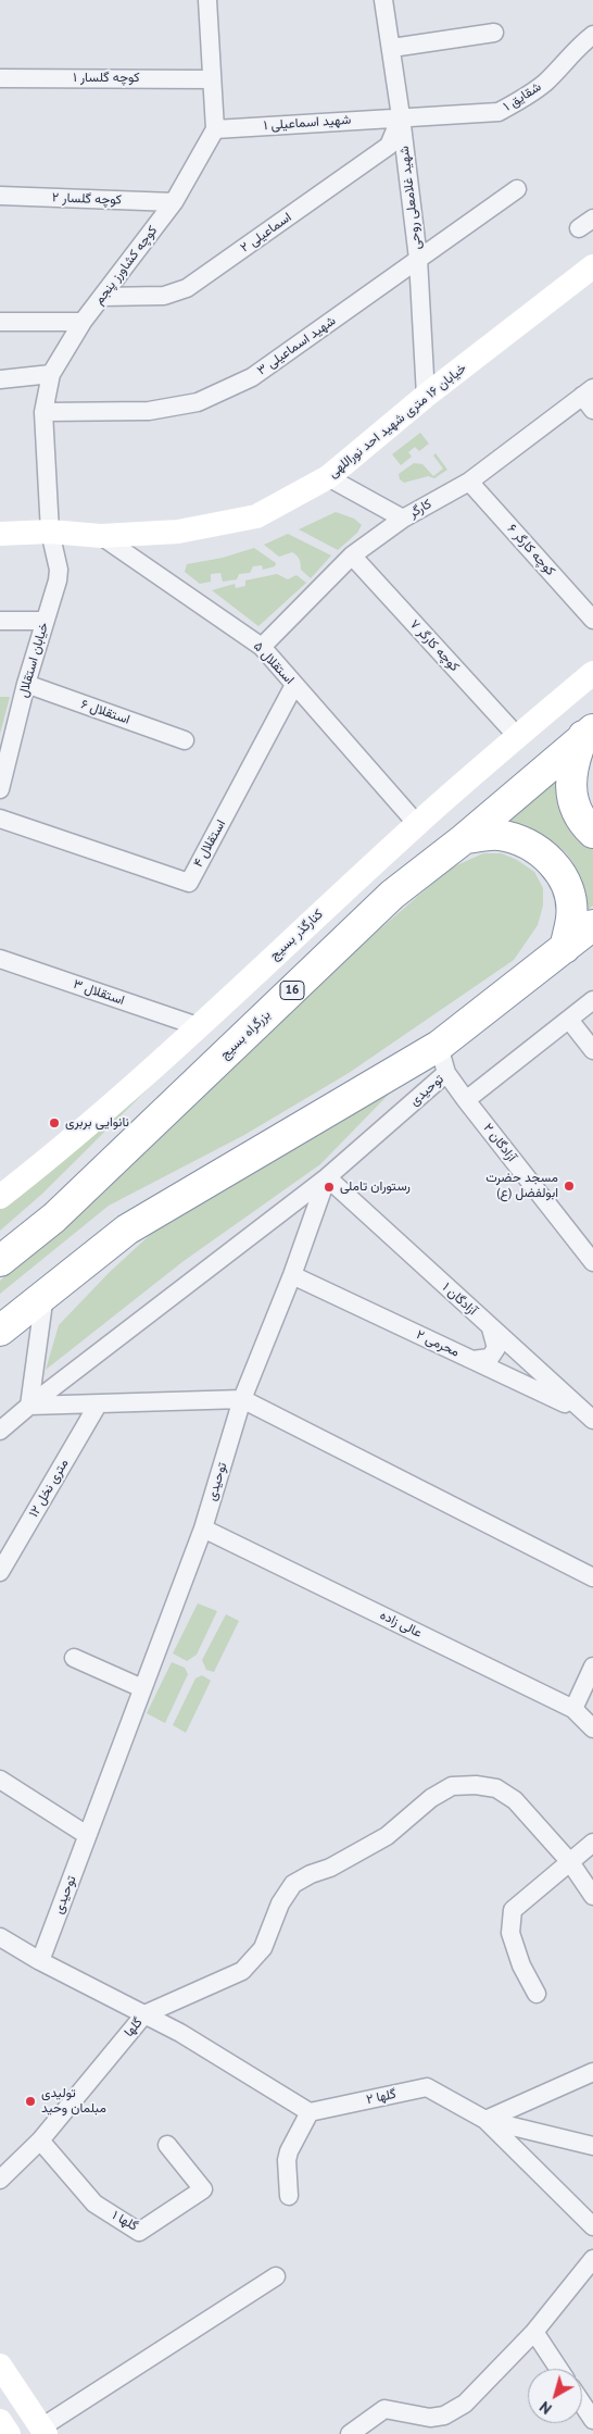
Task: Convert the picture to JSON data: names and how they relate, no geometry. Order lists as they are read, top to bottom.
{
  "streets": {
    "highway": ["16", "بزرگراه بسیج"],
    "main road": ["خیابان ۱۶ متری شهید احد نوراللهی", "کنارگذر بسیج"],
    "street": [
      "کوچه گلسار ۱",
      "شقایق ۱",
      "شهید اسماعیلی ۱",
      "شهید غلامعلی روحی",
      "کوچه گلسار ۲",
      "اسماعیلی ۲",
      "کوچه کشاورز پنجم",
      "شهید اسماعیلی ۳",
      "کارگر",
      "کوچه کارگر ۶",
      "کوچه کارگر ۷",
      "خیابان استقلال",
      "استقلال ۵",
      "استقلال ۶",
      "استقلال ۴",
      "استقلال ۳",
      "توحیدی",
      "آزادگان ۲",
      "آزادگان ۱",
      "محرمی ۲",
      "۱۲ متری نخل",
      "عالی زاده",
      "گلها",
      "گلها ۲",
      "گلها ۱"
    ]
  },
  "crossings": [
    ["شقایق ۱", "شهید اسماعیلی ۱"],
    ["شقایق ۱", "شهید غلامعلی روحی"],
    ["شقایق ۱", "اسماعیلی ۲"],
    ["شهید اسماعیلی ۱", "شهید غلامعلی روحی"],
    ["شهید اسماعیلی ۱", "اسماعیلی ۲"],
    ["شهید اسماعیلی ۱", "کوچه کشاورز پنجم"],
    ["شهید غلامعلی روحی", "اسماعیلی ۲"],
    ["شهید غلامعلی روحی", "شهید اسماعیلی ۳"],
    ["شهید غلامعلی روحی", "خیابان ۱۶ متری شهید احد نوراللهی"],
    ["کوچه گلسار ۲", "کوچه کشاورز پنجم"],
    ["اسماعیلی ۲", "کوچه کشاورز پنجم"],
    ["کوچه کشاورز پنجم", "شهید اسماعیلی ۳"],
    ["کوچه کشاورز پنجم", "خیابان ۱۶ متری شهید احد نوراللهی"],
    ["کوچه کشاورز پنجم", "خیابان استقلال"],
    ["خیابان ۱۶ متری شهید احد نوراللهی", "خیابان استقلال"],
    ["خیابان ۱۶ متری شهید احد نوراللهی", "استقلال ۵"],
    ["کارگر", "کوچه کارگر ۶"],
    ["کارگر", "کوچه کارگر ۷"],
    ["کارگر", "استقلال ۵"],
    ["کوچه کارگر ۷", "کنارگذر بسیج"],
    ["خیابان استقلال", "استقلال ۶"],
    ["استقلال ۵", "استقلال ۴"],
    ["استقلال ۵", "کنارگذر بسیج"],
    ["کنارگذر بسیج", "استقلال ۳"],
    ["توحیدی", "آزادگان ۲"],
    ["توحیدی", "آزادگان ۱"],
    ["توحیدی", "محرمی ۲"],
    ["توحیدی", "عالی زاده"],
    ["آزادگان ۱", "محرمی ۲"],
    ["گلها", "گلها ۱"]
  ],
  "places": [
    "نانوایی بربری",
    "مسجد حضرت ابولفضل (ع)",
    "رستوران تاملی",
    "تولیدی مبلمان وحید"
  ],
  "north": "bottom left"
}
